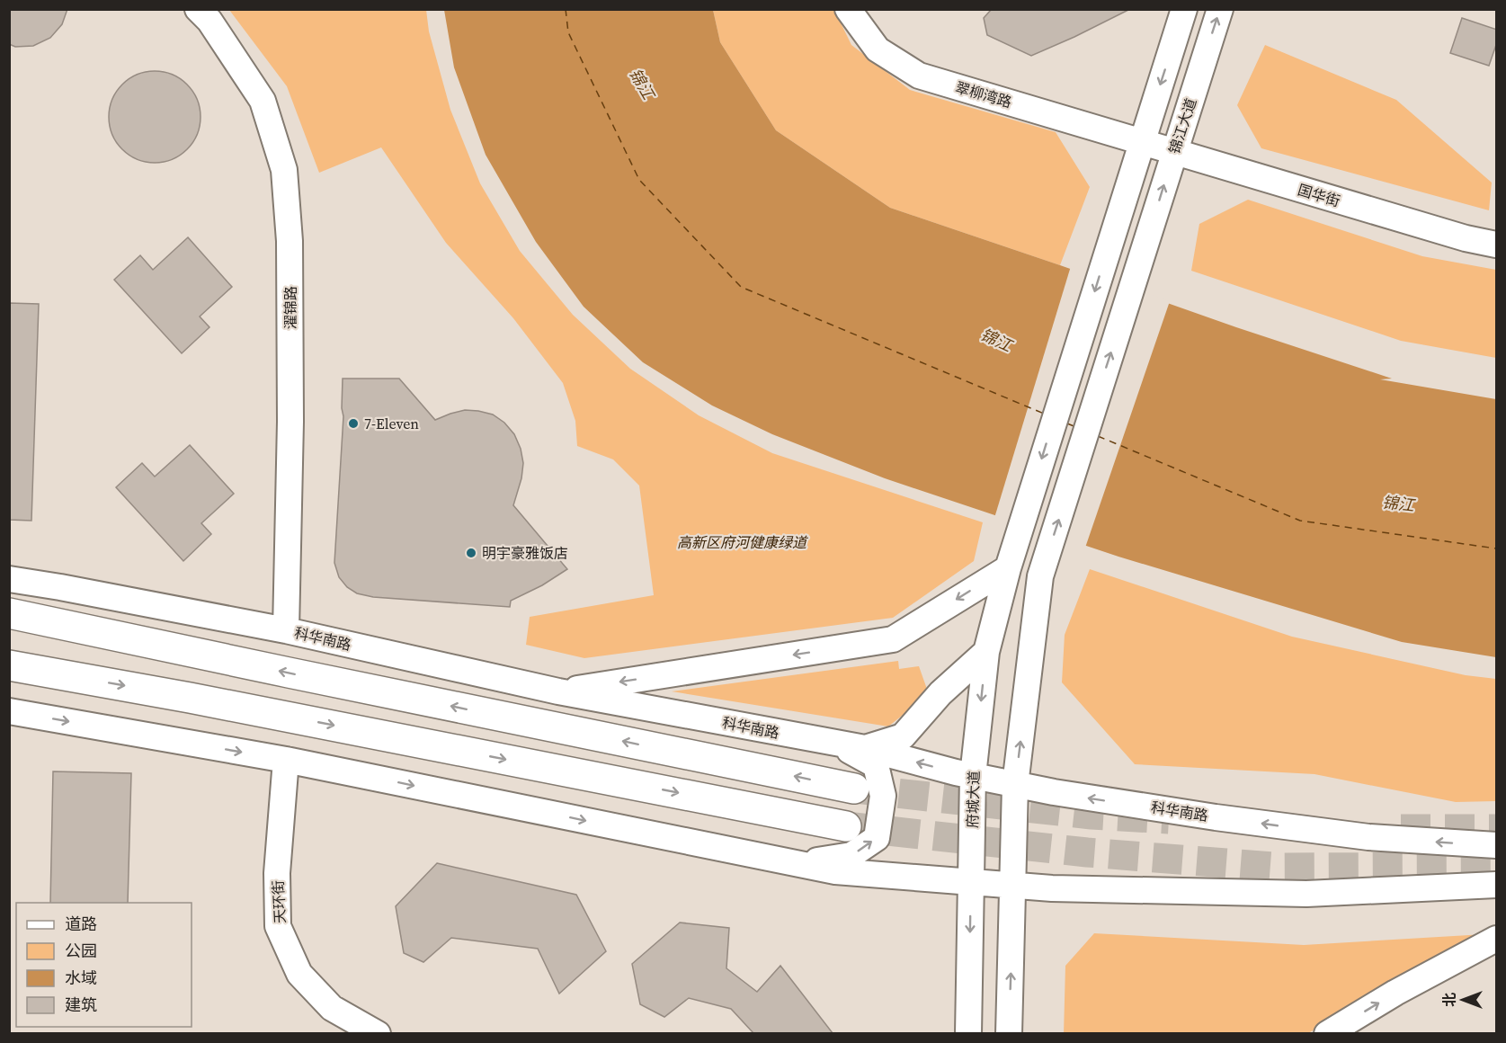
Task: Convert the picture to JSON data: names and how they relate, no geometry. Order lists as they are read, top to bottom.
{
  "streets": {
    "main road": [
      "翠柳湾路",
      "锦江大道",
      "国华街",
      "濯锦路",
      "科华南路",
      "府城大道",
      "天环街"
    ]
  },
  "crossings": [
    ["翠柳湾路", "国华街"],
    ["翠柳湾路", "府城大道"],
    ["锦江大道", "国华街"],
    ["锦江大道", "科华南路"],
    ["国华街", "府城大道"],
    ["濯锦路", "科华南路"],
    ["科华南路", "府城大道"]
  ],
  "one_way": ["锦江大道", "府城大道"],
  "water": ["锦江"],
  "parks": ["高新区府河健康绿道"],
  "places": ["7-Eleven", "明宇豪雅饭店"],
  "legend": [
    "道路",
    "公园",
    "水域",
    "建筑"
  ],
  "north": "left"
}
